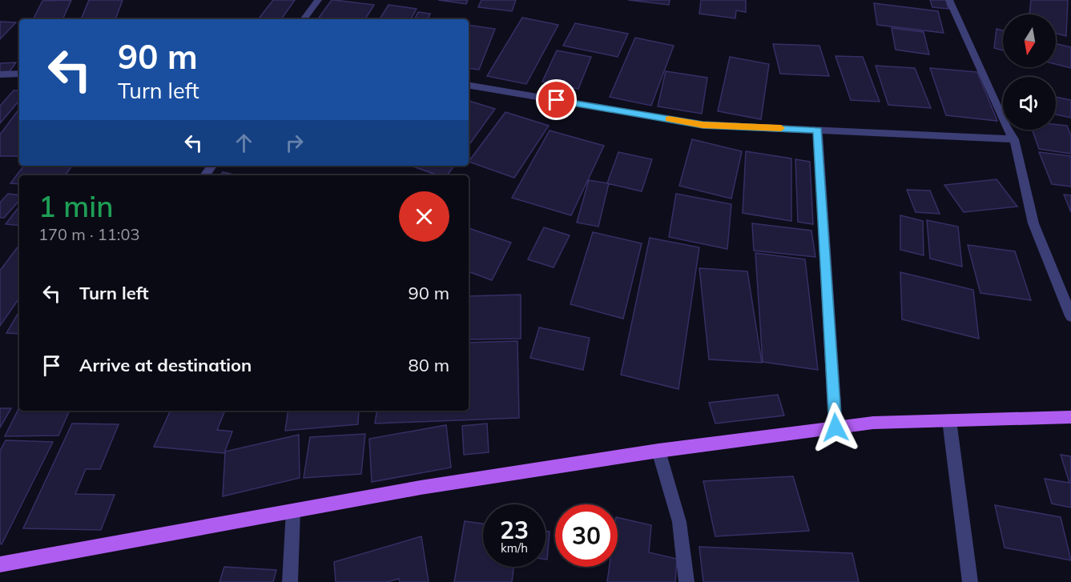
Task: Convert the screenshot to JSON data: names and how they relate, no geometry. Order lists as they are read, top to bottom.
{
  "north": "bottom",
  "page": {
    "turn": ["90 m", "Turn left"],
    "heading": ["1 min", "170 m · 11:03"],
    "list": [
      {
        "name": "Turn left",
        "value": "90 m"
      },
      {
        "name": "Arrive at destination",
        "value": "80 m"
      }
    ],
    "speed": "23 km/h",
    "limit": "30"
  }
}
